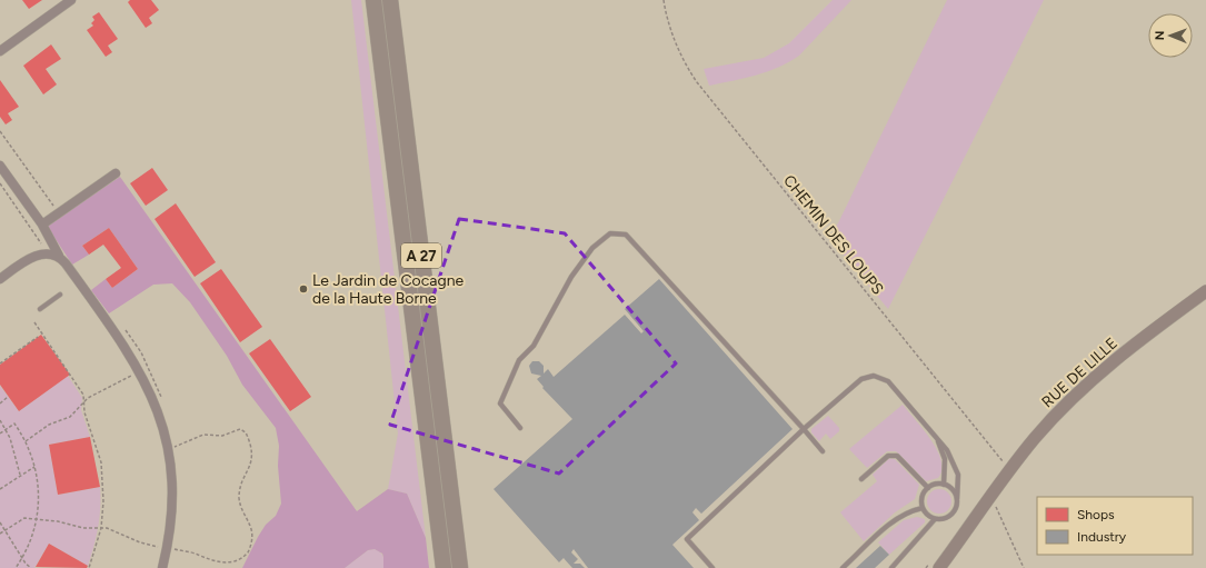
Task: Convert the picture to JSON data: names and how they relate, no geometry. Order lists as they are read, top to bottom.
{
  "streets": {
    "highway": ["A 27"],
    "main road": ["RUE DE LILLE"],
    "path": ["CHEMIN DES LOUPS"]
  },
  "crossings": [
    ["CHEMIN DES LOUPS", "RUE DE LILLE"]
  ],
  "places": ["Le Jardin de Cocagne de la Haute Borne"],
  "legend": ["Shops", "Industry"],
  "north": "left"
}
